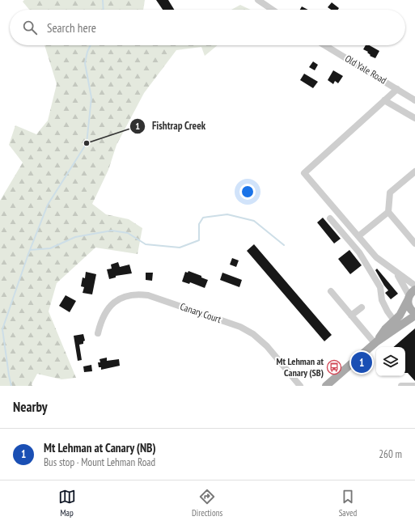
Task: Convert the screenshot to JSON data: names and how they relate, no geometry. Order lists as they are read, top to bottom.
{
  "streets": {
    "street": ["Old Yale Road", "Canary Court"]
  },
  "places": {
    "other": ["Fishtrap Creek"],
    "bus stop": ["Mt Lehman at Canary (SB)"]
  },
  "page": {
    "search": "Search here",
    "pins": "1",
    "heading": "Nearby",
    "list": [
      {
        "mark": "1",
        "name": "Mt Lehman at Canary (NB)",
        "note": "Bus stop · Mount Lehman Road",
        "value": "260 m"
      }
    ],
    "nav": ["Map", "Directions", "Saved"]
  }
}
